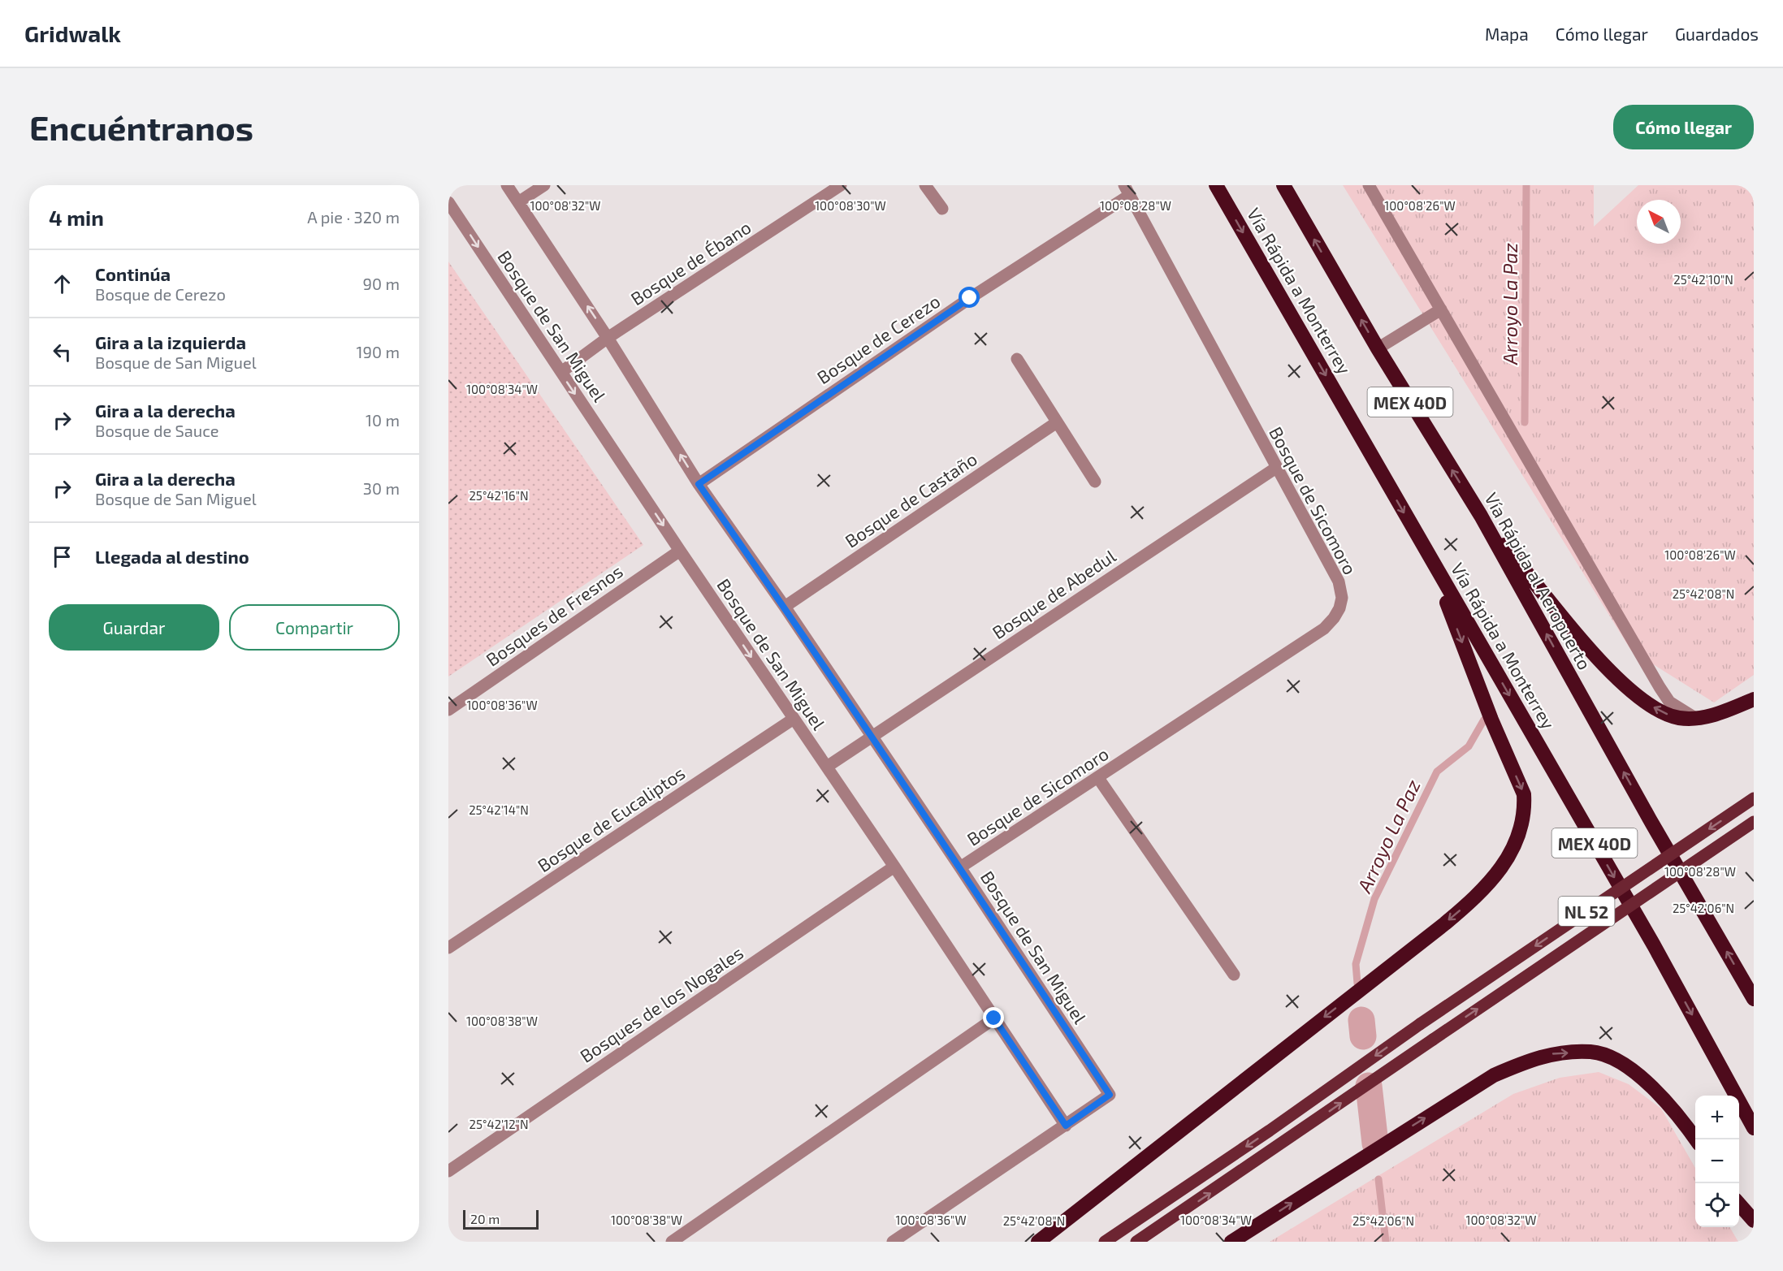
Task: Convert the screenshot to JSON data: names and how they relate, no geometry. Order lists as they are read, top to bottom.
{
  "streets": {
    "highway": ["Vía Rápida a Monterrey", "MEX 40D", "Vía Rápida al Aeropuerto"],
    "main road": ["NL 52"],
    "street": [
      "Bosque de Ébano",
      "Bosque de San Miguel",
      "Bosque de Cerezo",
      "Bosque de Castaño",
      "Bosque de Sicomoro",
      "Bosque de Abedul",
      "Bosques de Fresnos",
      "Bosque de Eucaliptos",
      "Bosques de los Nogales"
    ]
  },
  "crossings": [
    ["Bosque de Ébano", "Bosque de San Miguel"],
    ["Bosque de San Miguel", "Bosque de Cerezo"],
    ["Bosque de San Miguel", "Bosque de Castaño"],
    ["Bosque de San Miguel", "Bosque de Sicomoro"],
    ["Bosque de San Miguel", "Bosque de Abedul"],
    ["Bosque de San Miguel", "Bosques de Fresnos"],
    ["Bosque de San Miguel", "Bosque de Eucaliptos"],
    ["Bosque de San Miguel", "Bosques de los Nogales"],
    ["Bosque de Cerezo", "Bosque de Sicomoro"],
    ["Bosque de Sicomoro", "Bosque de Abedul"]
  ],
  "one_way": ["Vía Rápida a Monterrey"],
  "water": ["Arroyo La Paz"],
  "scale_bar": "20 m",
  "north": "top left",
  "page": {
    "header": "Gridwalk",
    "nav": ["Mapa", "Cómo llegar", "Guardados"],
    "buttons": [
      "Cómo llegar",
      ["Guardar", "Compartir"]
    ],
    "title": "Encuéntranos",
    "heading": ["4 min", "A pie · 320 m"],
    "list": [
      ["Continúa", "Bosque de Cerezo", "90 m"],
      ["Gira a la izquierda", "Bosque de San Miguel", "190 m"],
      ["Gira a la derecha", "Bosque de Sauce", "10 m"],
      ["Gira a la derecha", "Bosque de San Miguel", "30 m"],
      "Llegada al destino"
    ],
    "map_buttons": ["+", "−"],
    "scale": "20 m"
  },
  "coordinates": [
    "100°08'32\"W",
    "100°08'28\"W",
    "100°08'30\"W",
    "100°08'26\"W",
    "25°42'10\"N",
    "100°08'34\"W",
    "25°42'16\"N",
    "25°42'08\"N",
    "100°08'36\"W",
    "25°42'14\"N",
    "25°42'06\"N",
    "100°08'38\"W",
    "25°42'12\"N"
  ]
}
